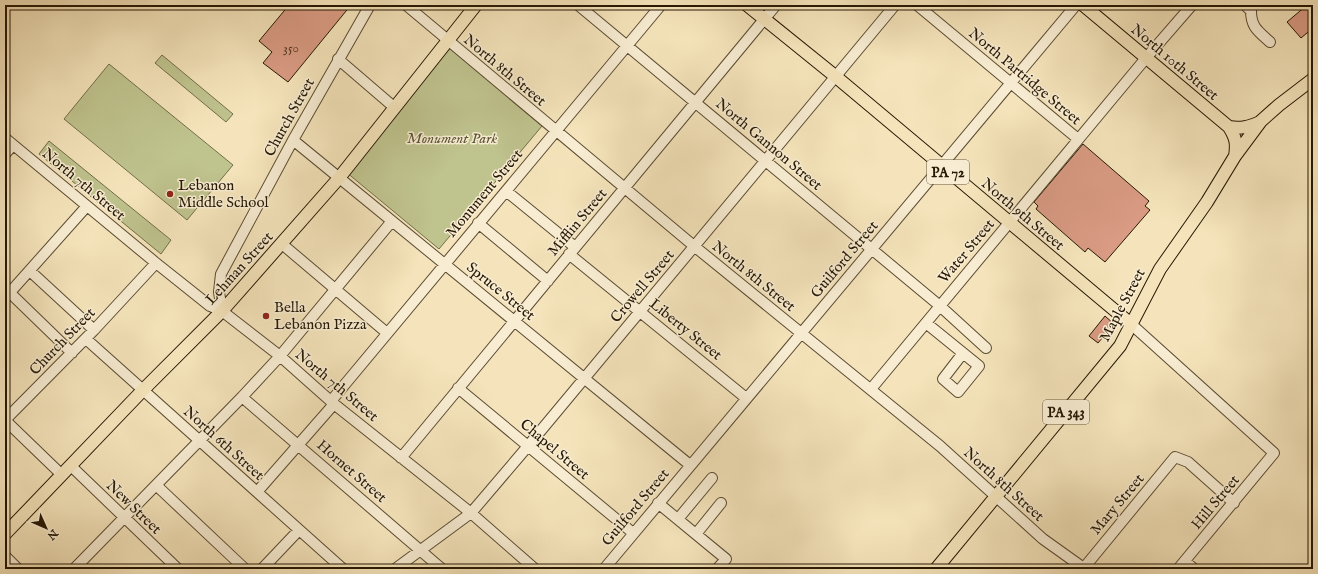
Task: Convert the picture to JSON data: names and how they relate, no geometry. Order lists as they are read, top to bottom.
{
  "streets": {
    "main road": [
      "North 10th Street",
      "PA 72",
      "North 9th Street",
      "Lehman Street",
      "Maple Street",
      "PA 343"
    ],
    "street": [
      "North 8th Street",
      "North Partridge Street",
      "Church Street",
      "North Gannon Street",
      "North 7th Street",
      "Monument Street",
      "Mifflin Street",
      "Water Street",
      "Guilford Street",
      "Crowell Street",
      "Spruce Street",
      "Liberty Street",
      "North 6th Street",
      "Chapel Street",
      "Hornet Street",
      "Hill Street",
      "Mary Street",
      "New Street"
    ]
  },
  "crossings": [
    ["North 10th Street", "Water Street"],
    ["North 10th Street", "Maple Street"],
    ["North 8th Street", "Monument Street"],
    ["North 8th Street", "Mifflin Street"],
    ["North 8th Street", "Water Street"],
    ["North 8th Street", "Guilford Street"],
    ["North 8th Street", "Lehman Street"],
    ["North 8th Street", "Crowell Street"],
    ["North 8th Street", "Maple Street"],
    ["North 8th Street", "Mary Street"],
    ["North Partridge Street", "Water Street"],
    ["North Partridge Street", "Guilford Street"],
    ["Church Street", "North 7th Street"],
    ["Church Street", "Lehman Street"],
    ["Church Street", "Spruce Street"],
    ["Church Street", "North 6th Street"],
    ["Church Street", "New Street"],
    ["North Gannon Street", "Monument Street"],
    ["North Gannon Street", "Mifflin Street"],
    ["North Gannon Street", "Water Street"],
    ["North Gannon Street", "Guilford Street"],
    ["North Gannon Street", "Crowell Street"],
    ["North 7th Street", "Monument Street"],
    ["North 7th Street", "Mifflin Street"],
    ["North 7th Street", "Lehman Street"],
    ["North 7th Street", "Crowell Street"],
    ["Monument Street", "Spruce Street"],
    ["Monument Street", "Liberty Street"],
    ["Monument Street", "North 6th Street"],
    ["Monument Street", "Hornet Street"],
    ["North 9th Street", "Mifflin Street"],
    ["North 9th Street", "Water Street"],
    ["North 9th Street", "Guilford Street"],
    ["North 9th Street", "Crowell Street"],
    ["North 9th Street", "Maple Street"],
    ["North 9th Street", "Hill Street"],
    ["Mifflin Street", "Spruce Street"],
    ["Mifflin Street", "Liberty Street"],
    ["Mifflin Street", "Chapel Street"],
    ["Guilford Street", "Spruce Street"],
    ["Guilford Street", "Liberty Street"],
    ["Guilford Street", "Chapel Street"],
    ["Lehman Street", "Spruce Street"],
    ["Lehman Street", "North 6th Street"],
    ["Lehman Street", "New Street"],
    ["Crowell Street", "Spruce Street"],
    ["Crowell Street", "Liberty Street"],
    ["Crowell Street", "Chapel Street"],
    ["Crowell Street", "Hornet Street"],
    ["Hill Street", "Mary Street"]
  ],
  "parks": ["Monument Park"],
  "places": ["Lebanon Middle School", "Bella Lebanon Pizza"],
  "house_numbers": ["350"],
  "north": "bottom right"
}
